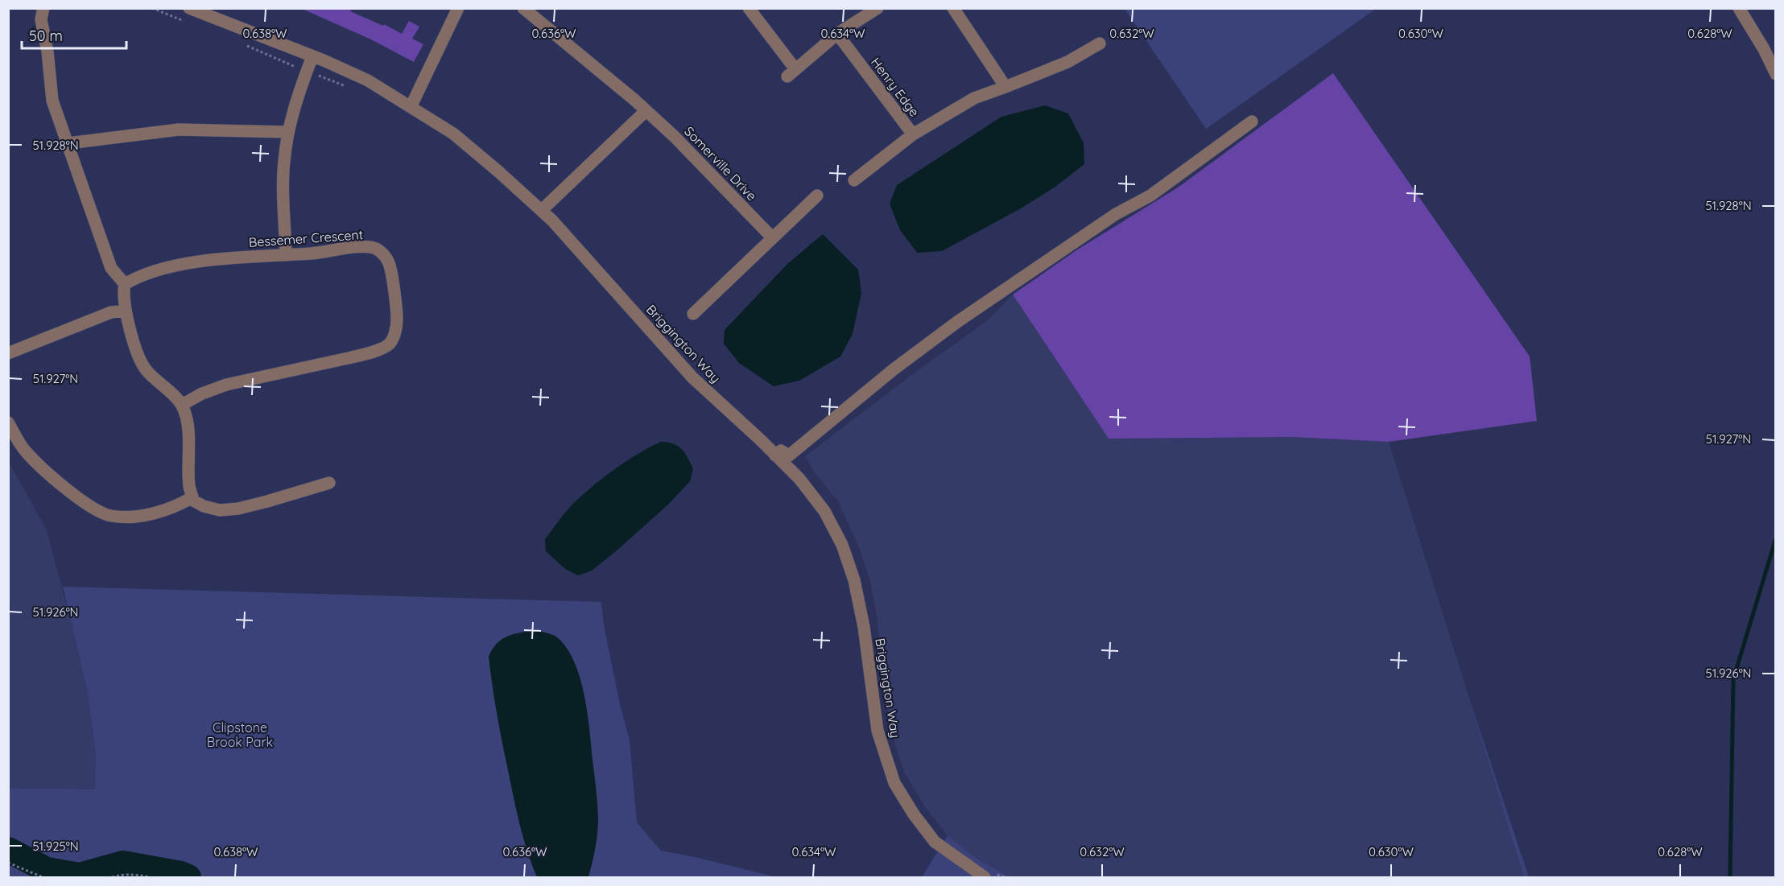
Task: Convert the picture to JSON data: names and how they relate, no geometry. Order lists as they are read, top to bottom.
{
  "streets": {
    "street": [
      "Henry Edge",
      "Somerville Drive",
      "Bessemer Crescent",
      "Briggington Way"
    ]
  },
  "parks": ["Clipstone Brook Park"],
  "scale_bar": "50 m",
  "coordinates": [
    "0.638°W",
    "0.636°W",
    "0.634°W",
    "0.632°W",
    "0.630°W",
    "0.628°W",
    "51.928°N",
    "51.927°N",
    "51.926°N",
    "51.925°N"
  ]
}
